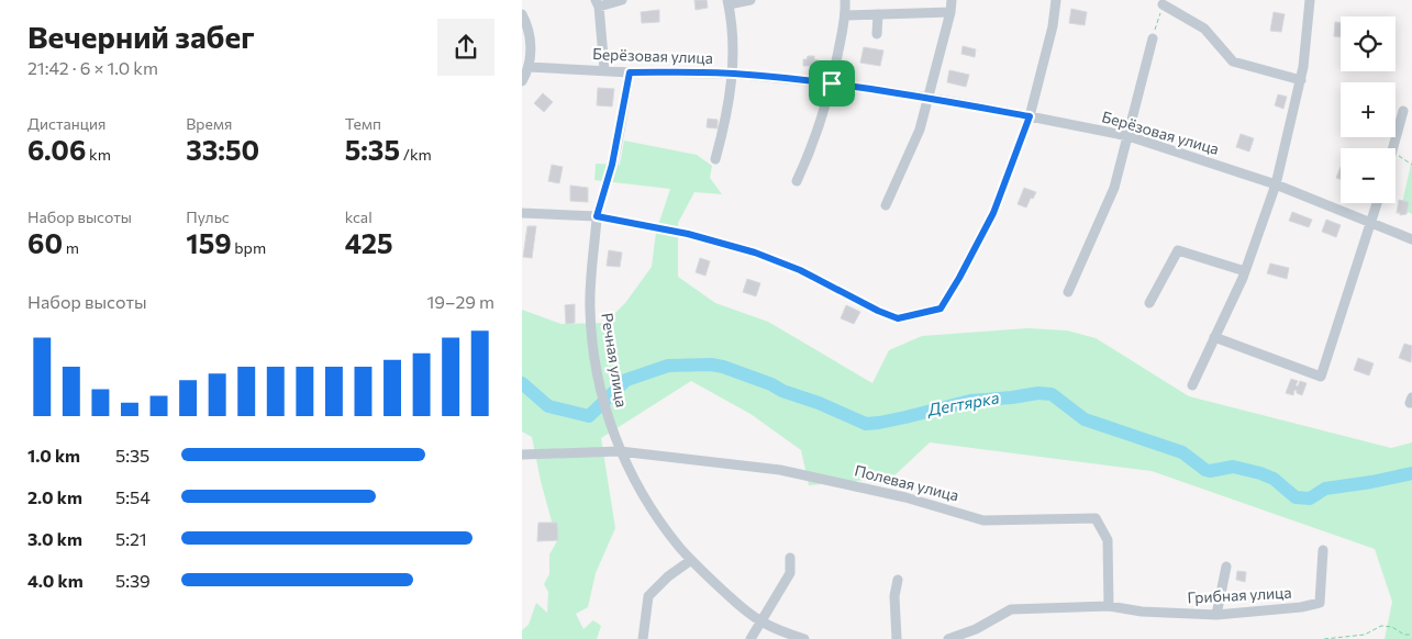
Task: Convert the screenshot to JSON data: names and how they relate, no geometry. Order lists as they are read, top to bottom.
{
  "streets": {
    "street": [
      "Берёзовая улица",
      "Речная улица",
      "Полевая улица",
      "Грибная улица"
    ]
  },
  "crossings": [
    ["Берёзовая улица", "Речная улица"],
    ["Речная улица", "Полевая улица"],
    ["Полевая улица", "Грибная улица"]
  ],
  "water": ["Дегтярка"],
  "page": {
    "heading": ["Вечерний забег", "21:42 · 6 × 1.0 km"],
    "map_buttons": ["+", "−"],
    "stats": [
      ["Дистанция", "6.06 km"],
      ["Время", "33:50"],
      ["Темп", "5:35 /km"],
      ["Набор высоты", "60 m"],
      ["Пульс", "159 bpm"],
      ["kcal", "425"]
    ],
    "chart": ["Набор высоты", "19–29 m"],
    "list": [
      {
        "name": "1.0 km",
        "note": "5:35"
      },
      {
        "name": "2.0 km",
        "note": "5:54"
      },
      {
        "name": "3.0 km",
        "note": "5:21"
      },
      {
        "name": "4.0 km",
        "note": "5:39"
      }
    ]
  }
}
